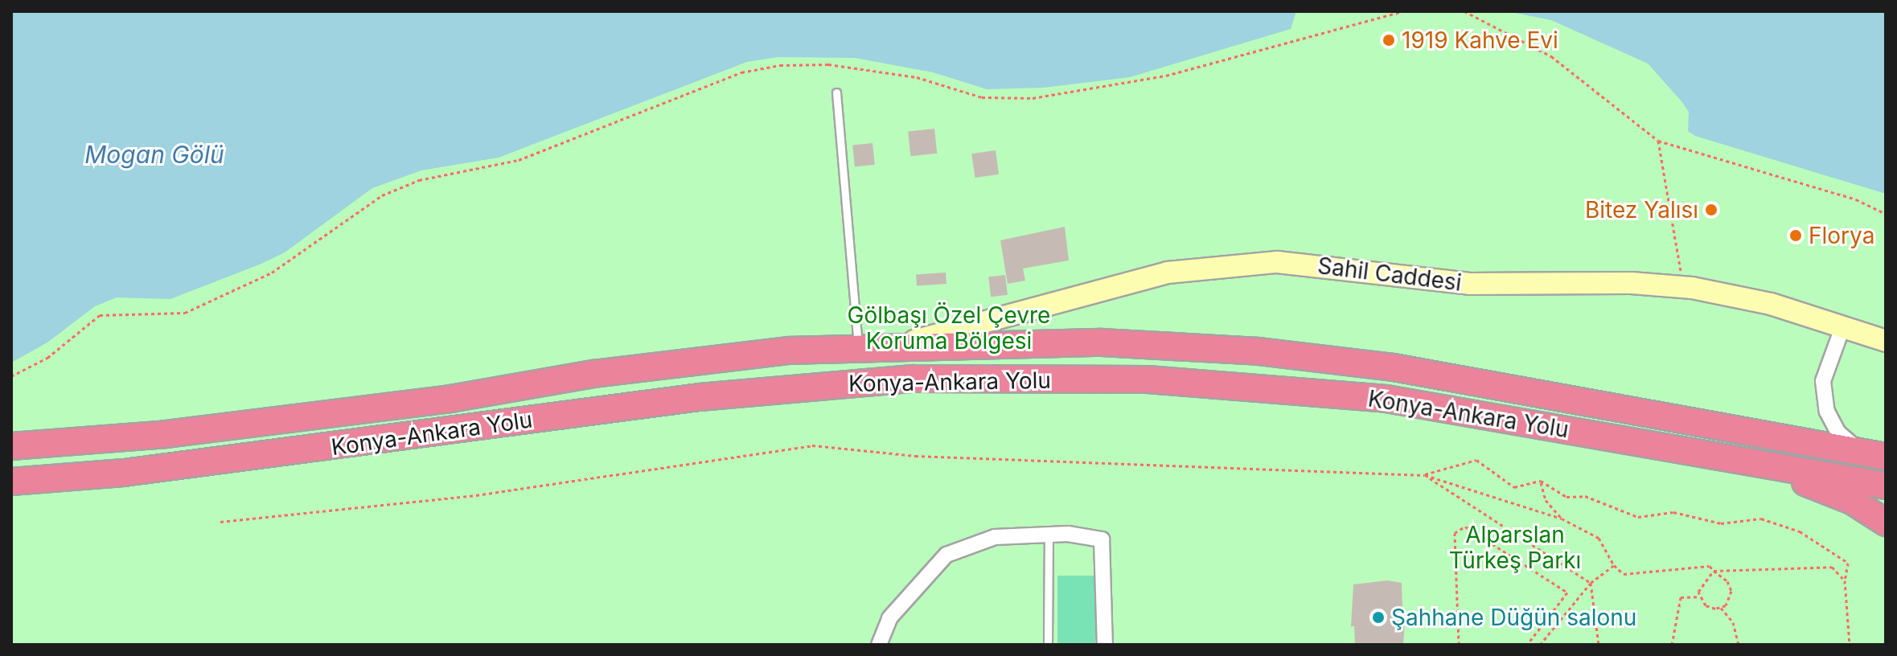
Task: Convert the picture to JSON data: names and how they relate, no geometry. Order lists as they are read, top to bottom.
{
  "streets": {
    "highway": ["Konya-Ankara Yolu"],
    "street": ["Sahil Caddesi"]
  },
  "water": ["Mogan Gölü"],
  "parks": ["Gölbaşı Özel Çevre Koruma Bölgesi", "Alparslan Türkeş Parkı"],
  "places": [
    "1919 Kahve Evi",
    "Bitez Yalısı",
    "Florya",
    "Şahhane Düğün salonu"
  ]
}
